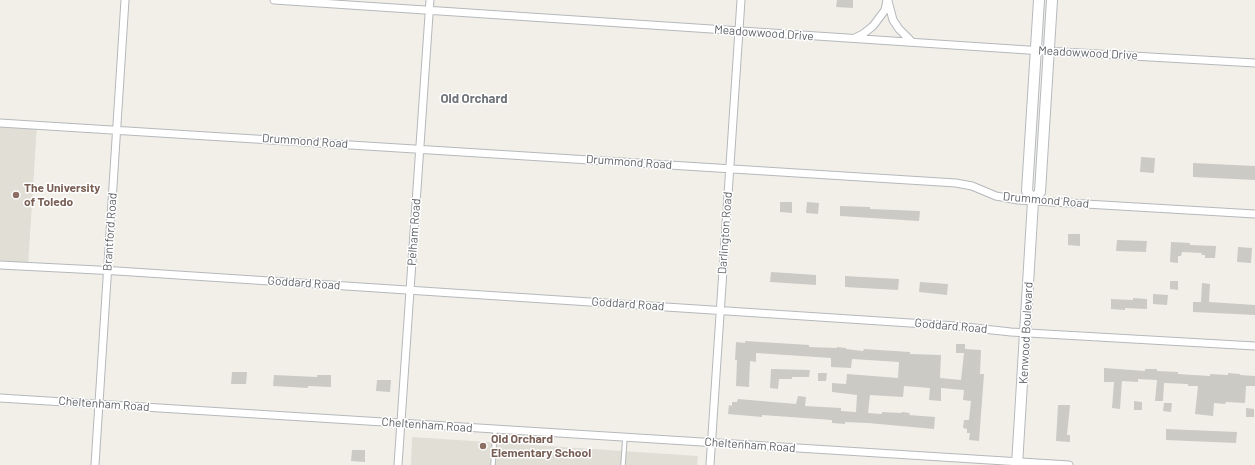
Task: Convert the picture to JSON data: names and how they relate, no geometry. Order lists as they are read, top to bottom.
{
  "streets": {
    "street": [
      "Meadowwood Drive",
      "Drummond Road",
      "Brantford Road",
      "Pelham Road",
      "Darlington Road",
      "Goddard Road",
      "Kenwood Boulevard",
      "Cheltenham Road"
    ]
  },
  "crossings": [
    ["Meadowwood Drive", "Pelham Road"],
    ["Meadowwood Drive", "Darlington Road"],
    ["Meadowwood Drive", "Kenwood Boulevard"],
    ["Drummond Road", "Brantford Road"],
    ["Drummond Road", "Pelham Road"],
    ["Drummond Road", "Darlington Road"],
    ["Drummond Road", "Kenwood Boulevard"],
    ["Brantford Road", "Goddard Road"],
    ["Brantford Road", "Cheltenham Road"],
    ["Pelham Road", "Goddard Road"],
    ["Pelham Road", "Cheltenham Road"],
    ["Darlington Road", "Goddard Road"],
    ["Darlington Road", "Cheltenham Road"],
    ["Goddard Road", "Kenwood Boulevard"],
    ["Kenwood Boulevard", "Cheltenham Road"]
  ],
  "districts": ["Old Orchard"],
  "places": ["The University of Toledo", "Old Orchard Elementary School"]
}
